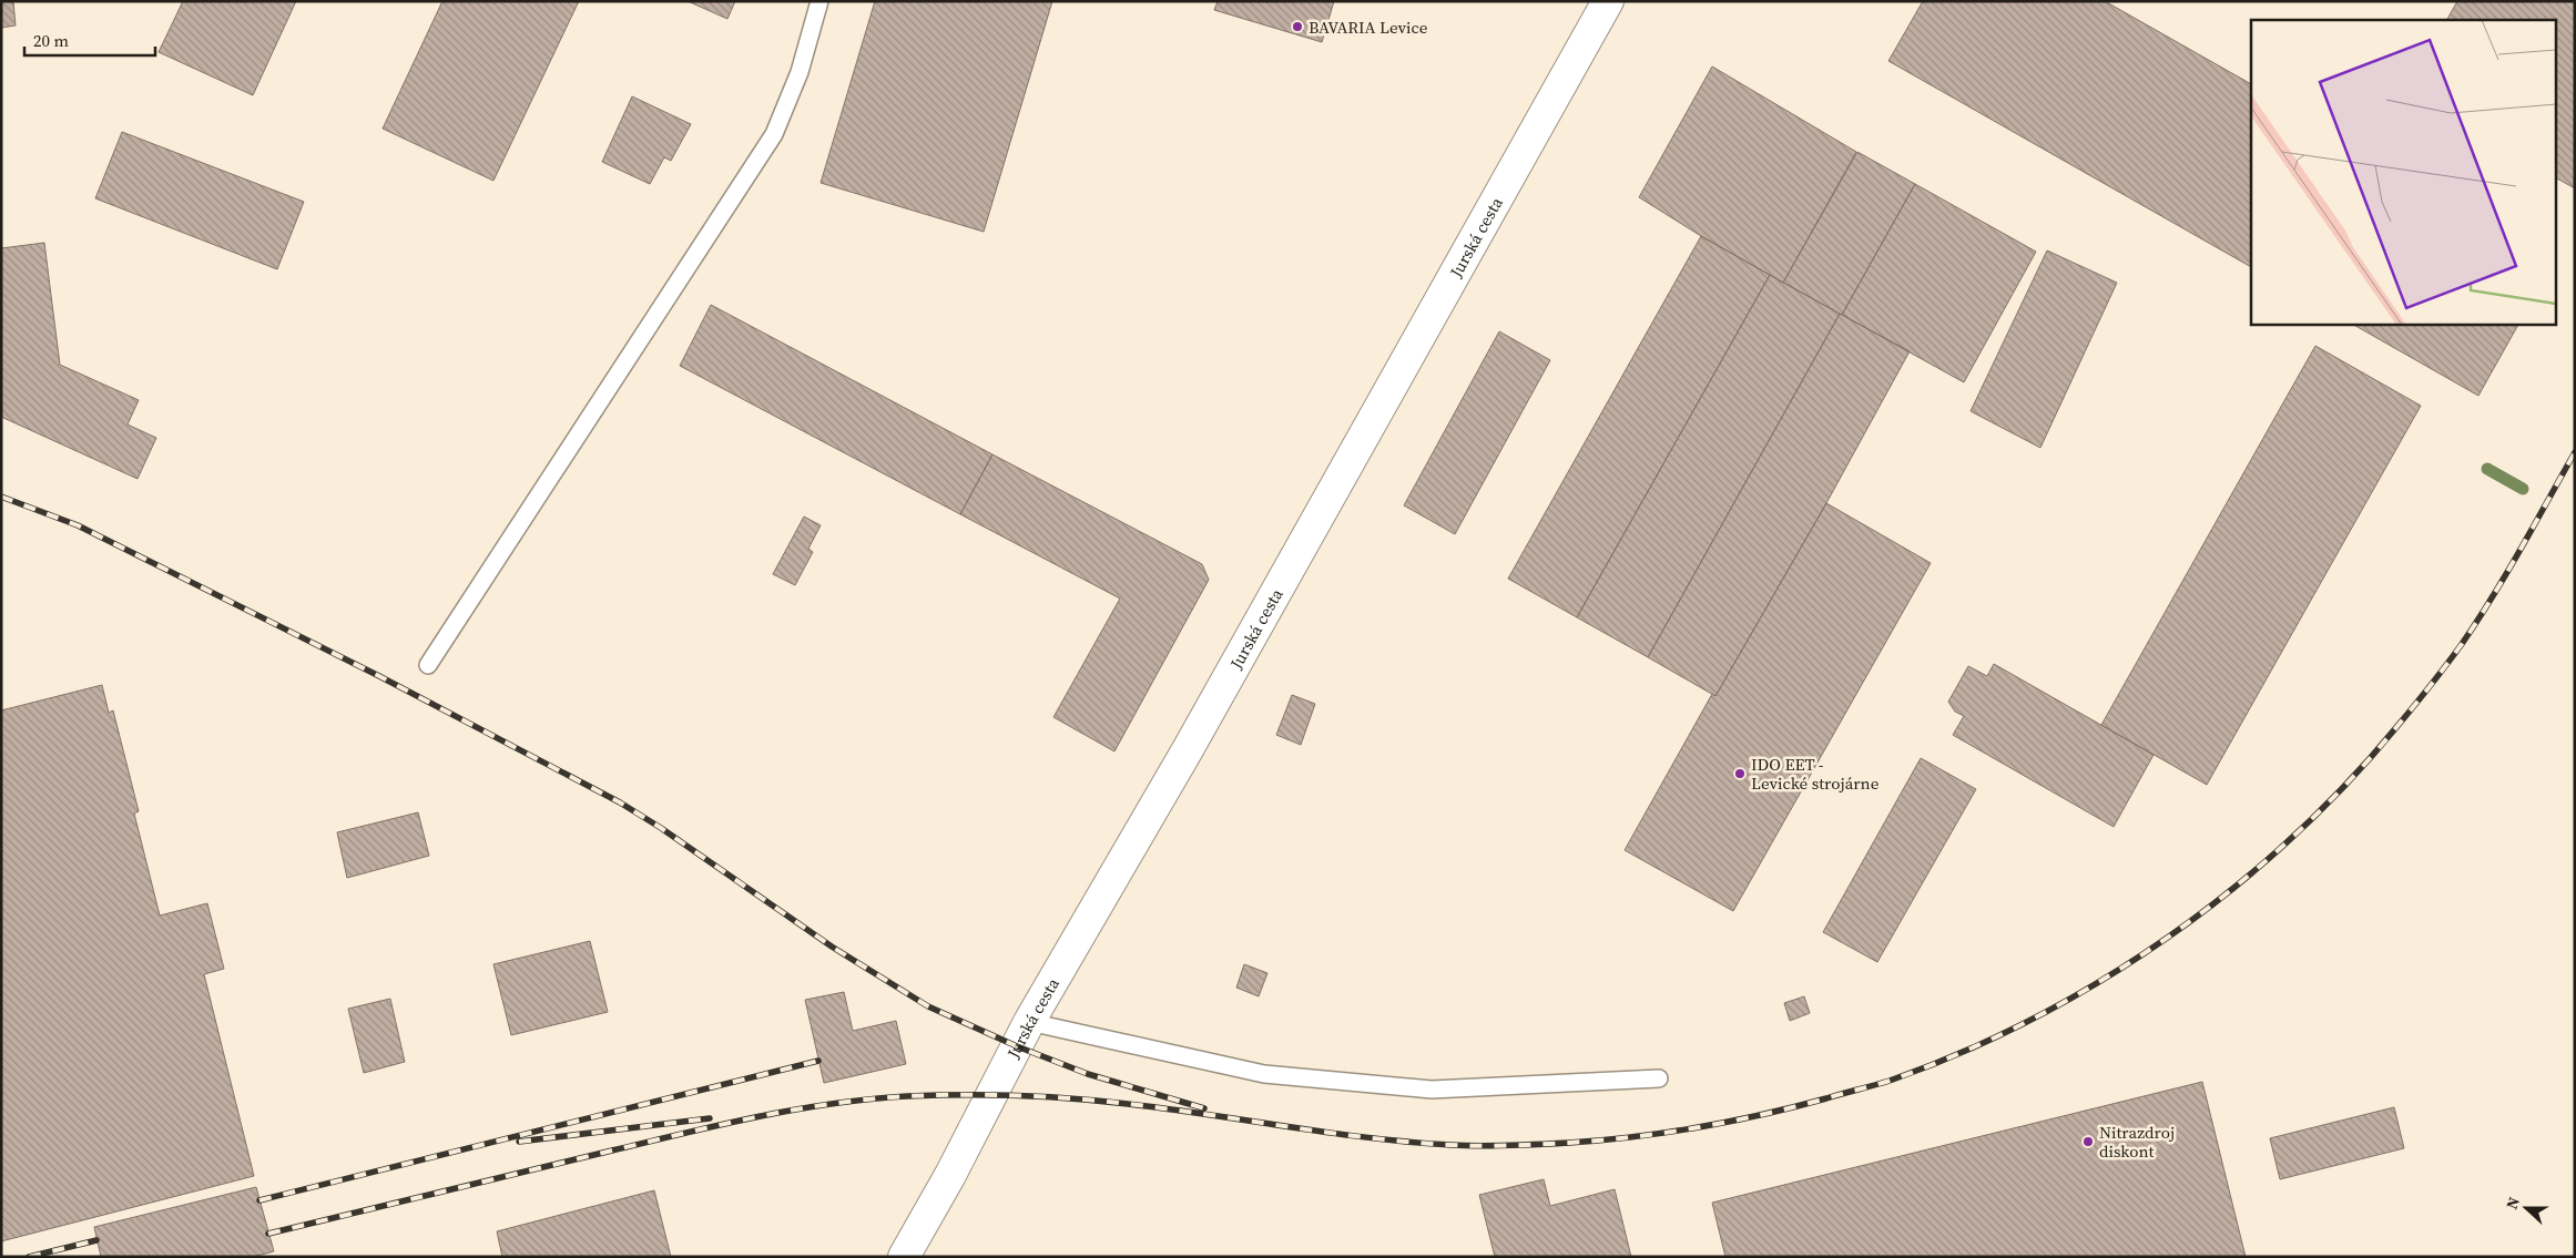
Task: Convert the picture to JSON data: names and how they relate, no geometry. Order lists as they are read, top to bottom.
{
  "streets": {
    "street": ["Jurská cesta"]
  },
  "places": ["BAVARIA Levice", "IDO EET - Levické strojárne", "Nitrazdroj diskont"],
  "scale_bar": "20 m",
  "north": "left"
}
